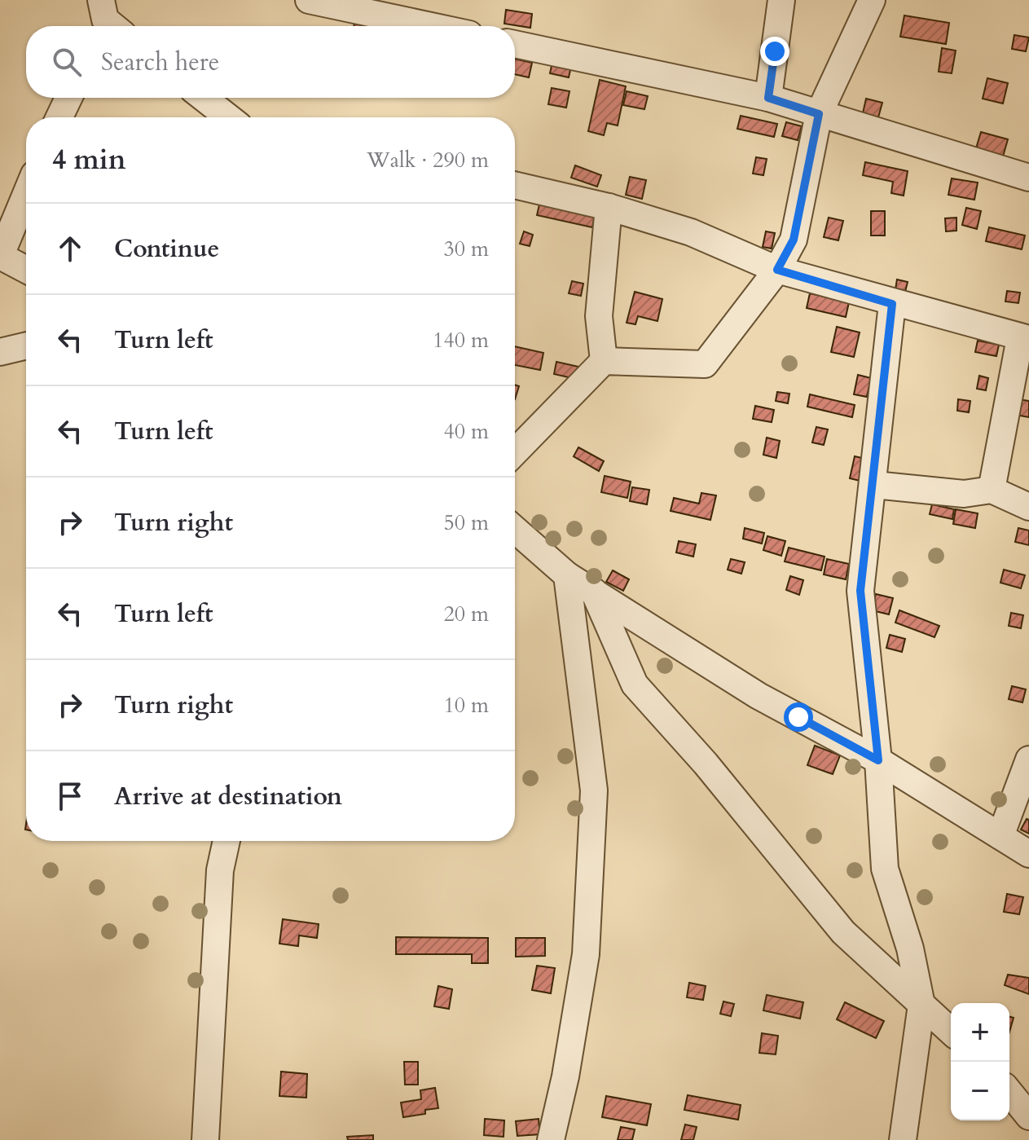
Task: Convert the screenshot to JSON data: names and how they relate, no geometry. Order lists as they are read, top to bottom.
{
  "page": {
    "search": "Search here",
    "heading": ["4 min", "Walk · 290 m"],
    "list": [
      ["Continue", "30 m"],
      ["Turn left", "140 m"],
      ["Turn left", "40 m"],
      ["Turn right", "50 m"],
      ["Turn left", "20 m"],
      ["Turn right", "10 m"],
      "Arrive at destination"
    ],
    "map_buttons": ["+", "−"]
  }
}
